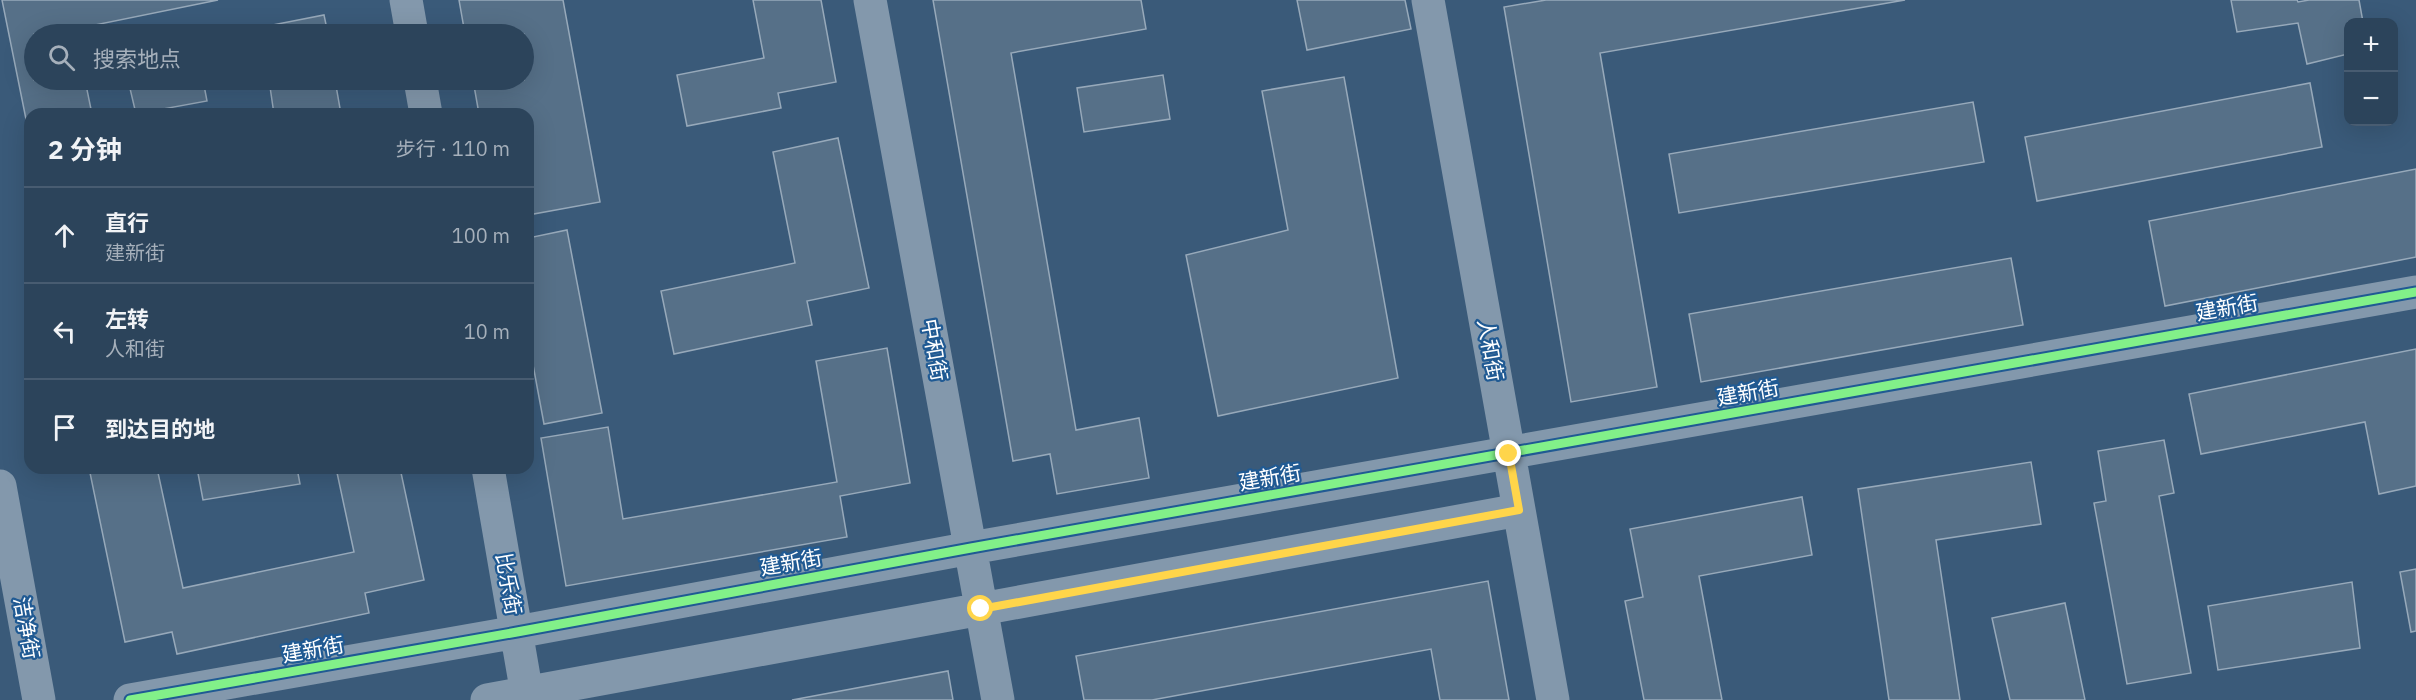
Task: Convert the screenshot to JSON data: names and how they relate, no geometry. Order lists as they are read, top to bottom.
{
  "streets": {
    "street": [
      "建新街",
      "中和街",
      "人和街",
      "比乐街",
      "洁净街"
    ]
  },
  "crossings": [
    ["建新街", "中和街"],
    ["建新街", "人和街"],
    ["建新街", "比乐街"]
  ],
  "page": {
    "map_buttons": ["+", "−"],
    "search": "搜索地点",
    "heading": ["2 分钟", "步行 · 110 m"],
    "list": [
      ["直行", "建新街", "100 m"],
      ["左转", "人和街", "10 m"],
      "到达目的地"
    ]
  }
}
